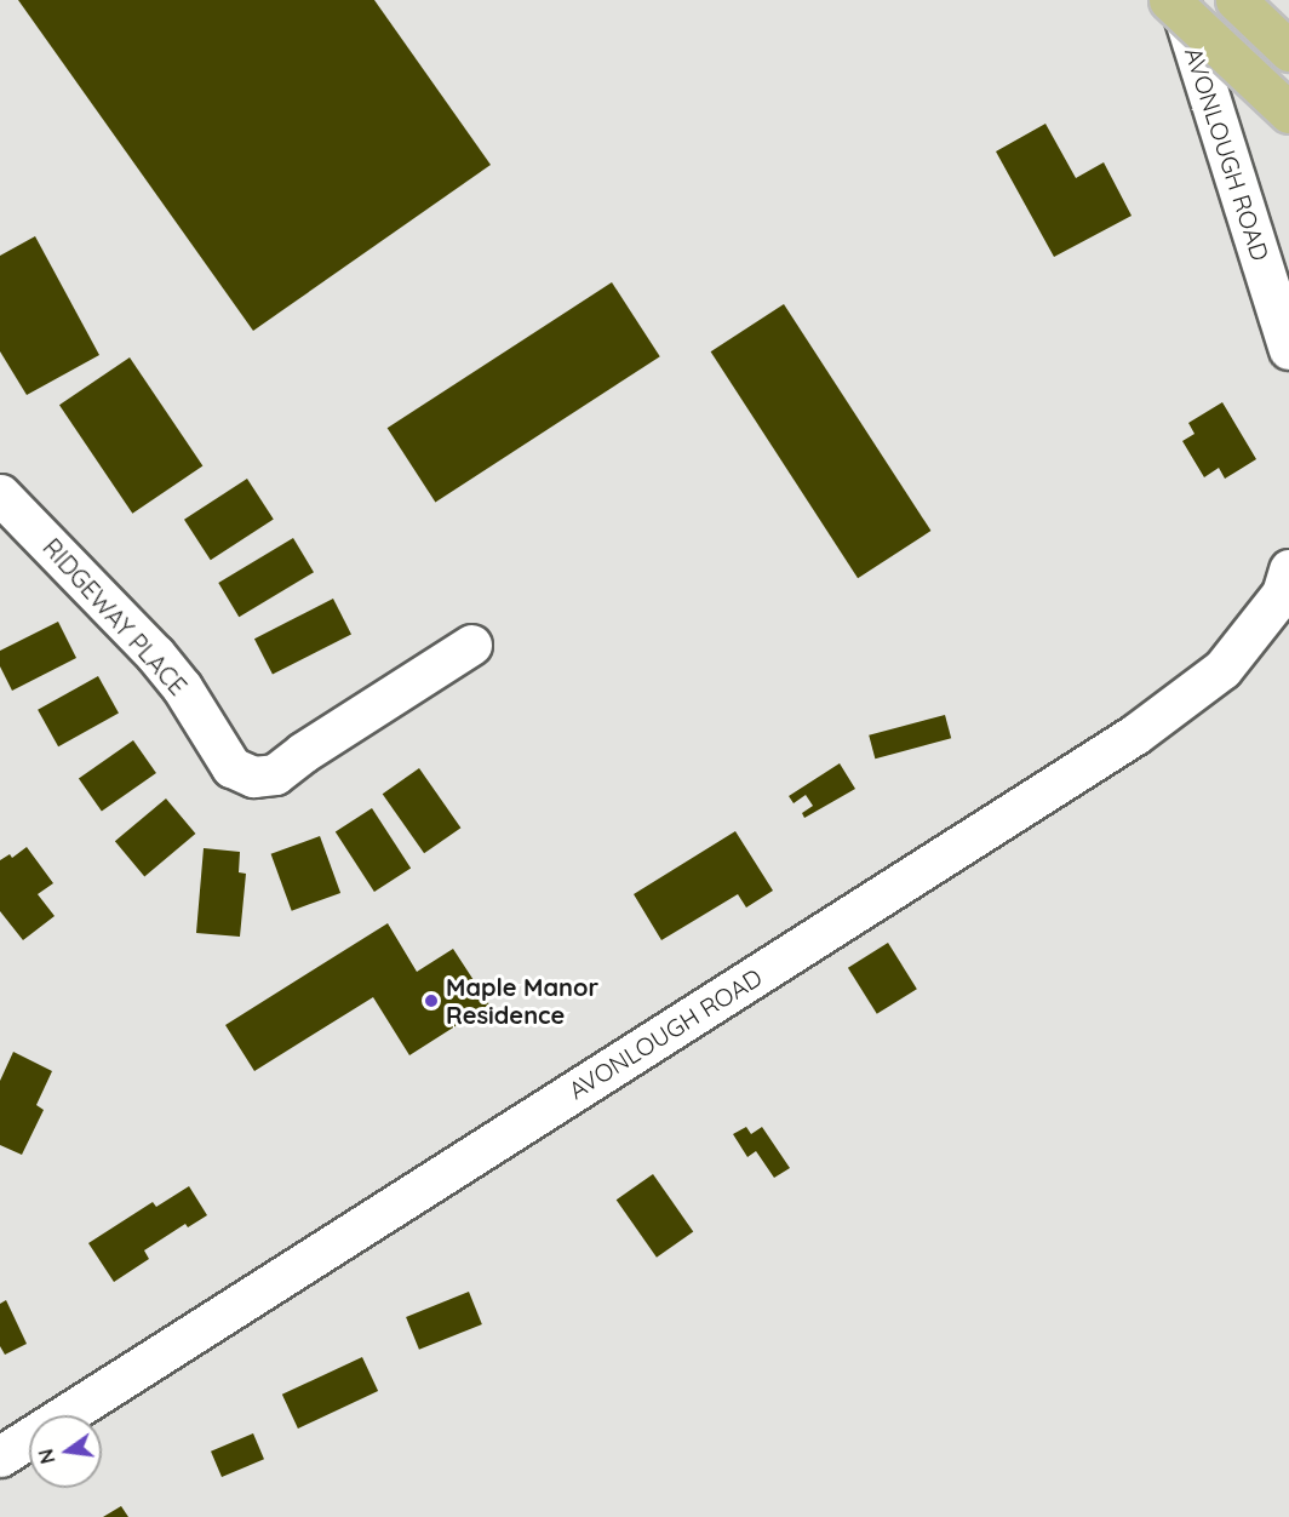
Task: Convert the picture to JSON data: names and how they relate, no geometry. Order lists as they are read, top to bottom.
{
  "streets": {
    "street": ["AVONLOUGH ROAD", "RIDGEWAY PLACE"]
  },
  "places": ["Maple Manor Residence"],
  "north": "left"
}
